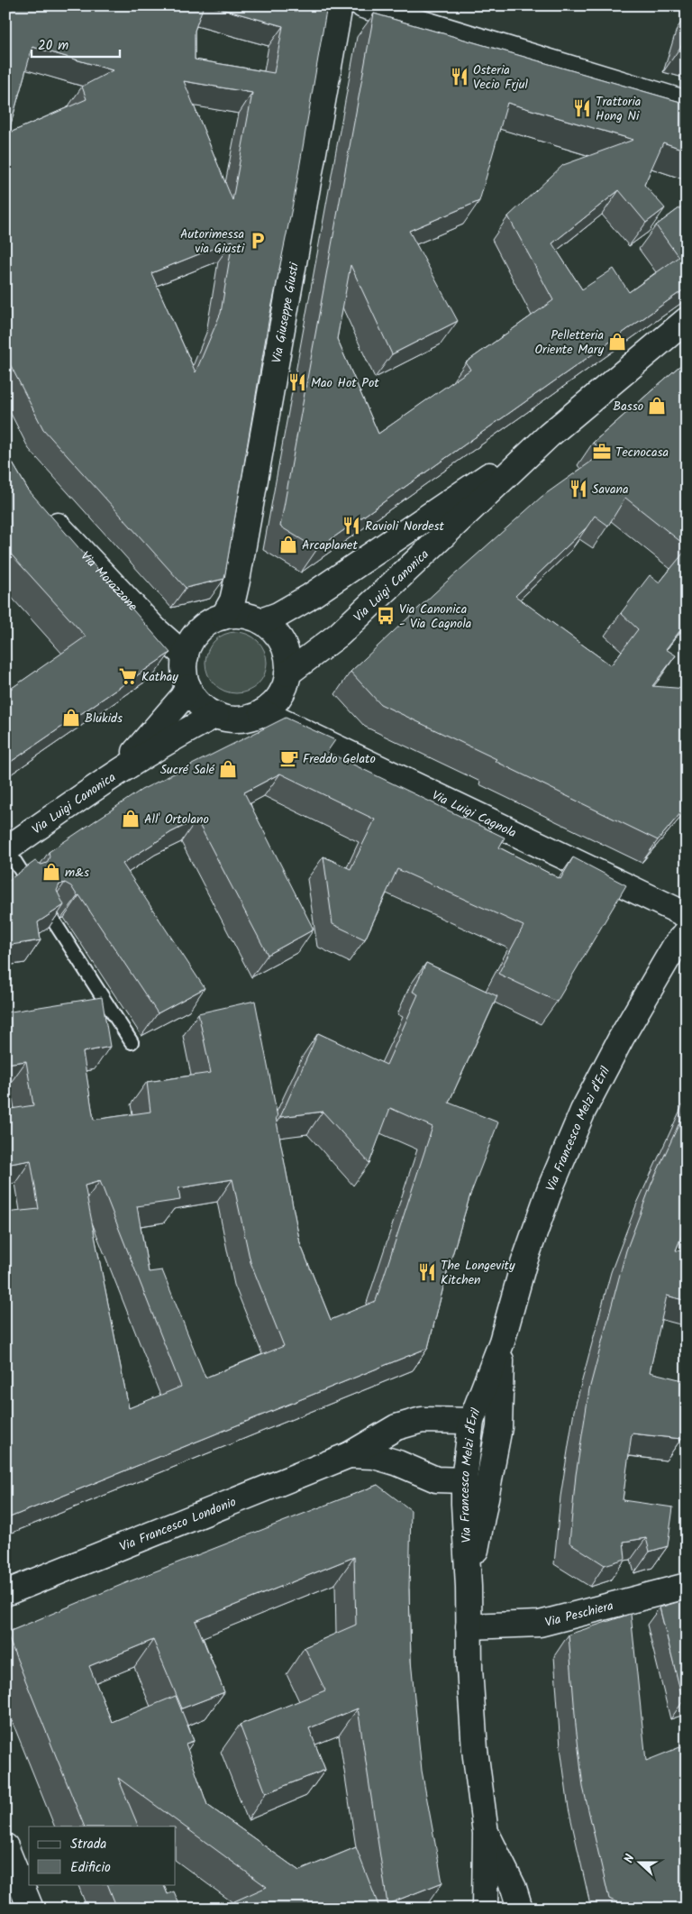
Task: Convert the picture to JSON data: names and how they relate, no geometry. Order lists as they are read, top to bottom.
{
  "streets": {
    "street": [
      "Via Giuseppe Giusti",
      "Via Morazzone",
      "Via Luigi Canonica",
      "Via Luigi Cagnola",
      "Via Francesco Melzi d'Eril",
      "Via Francesco Londonio",
      "Via Peschiera"
    ]
  },
  "crossings": [
    ["Via Giuseppe Giusti", "Via Morazzone"],
    ["Via Giuseppe Giusti", "Via Luigi Canonica"],
    ["Via Giuseppe Giusti", "Via Luigi Cagnola"],
    ["Via Morazzone", "Via Luigi Canonica"],
    ["Via Morazzone", "Via Luigi Cagnola"],
    ["Via Luigi Canonica", "Via Luigi Cagnola"],
    ["Via Francesco Melzi d'Eril", "Via Francesco Londonio"],
    ["Via Francesco Melzi d'Eril", "Via Peschiera"]
  ],
  "places": {
    "restaurant": [
      "Osteria Vecio Frjul",
      "Trattoria Hong Ni",
      "Mao Hot Pot",
      "Savana",
      "Ravioli Nordest",
      "The Longevity Kitchen"
    ],
    "parking": ["Autorimessa via Giusti"],
    "shop": [
      "Pelletteria Oriente Mary",
      "Basso",
      "Arcaplanet",
      "Blukids",
      "Sucré Salé",
      "All' Ortolano",
      "m&s"
    ],
    "office": ["Tecnocasa"],
    "bus stop": ["Via Canonica - Via Cagnola"],
    "supermarket": ["Kathay"],
    "cafe": ["Freddo Gelato"]
  },
  "legend": ["Strada", "Edificio"],
  "scale_bar": "20 m",
  "north": "left"
}
